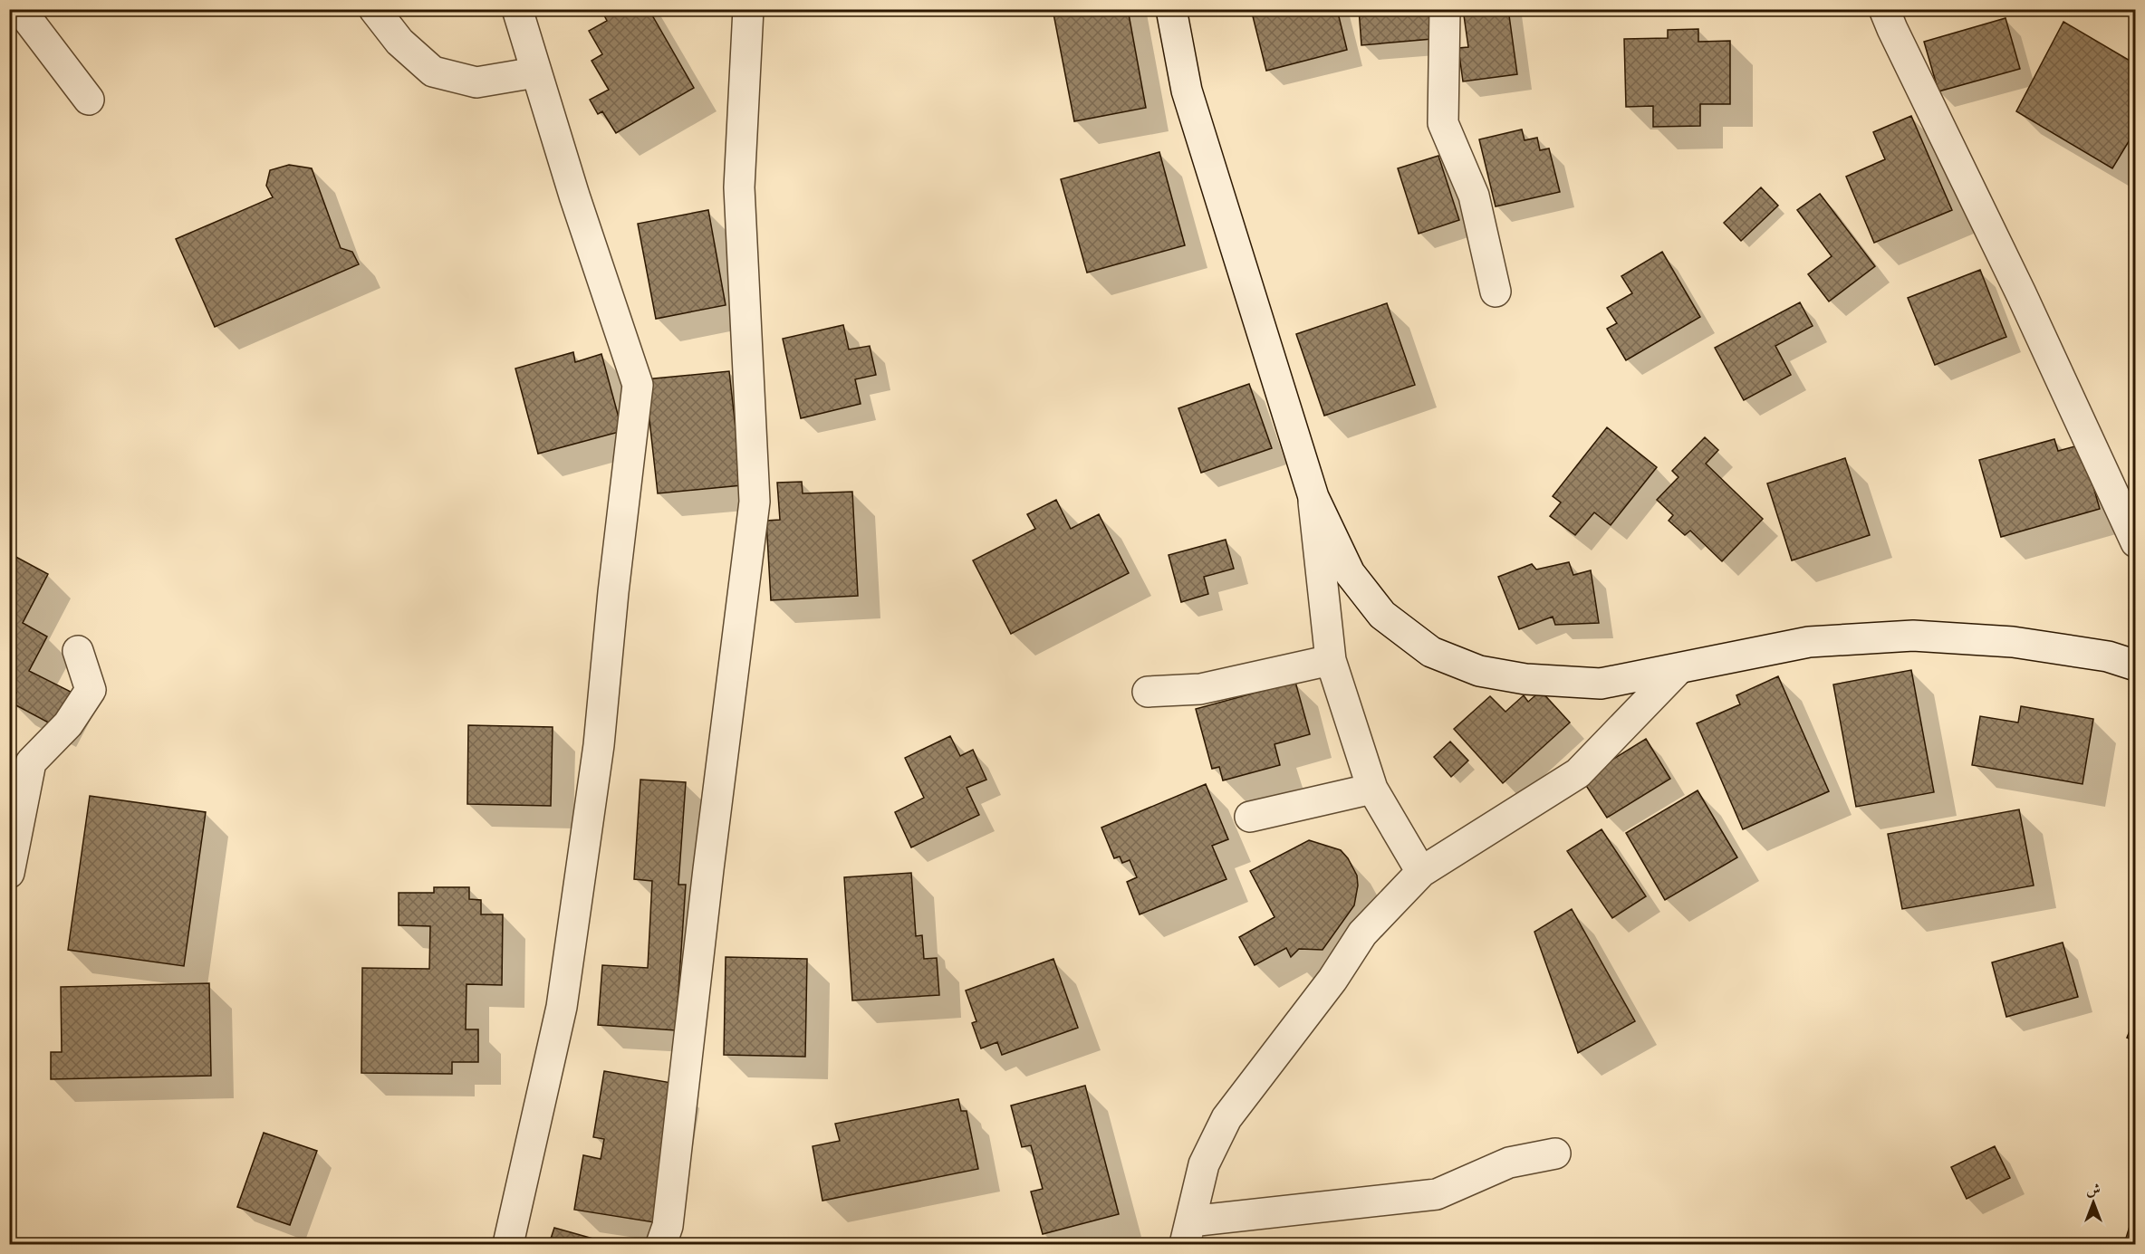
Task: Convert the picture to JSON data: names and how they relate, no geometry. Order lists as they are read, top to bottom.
{
  "north": "top"
}
